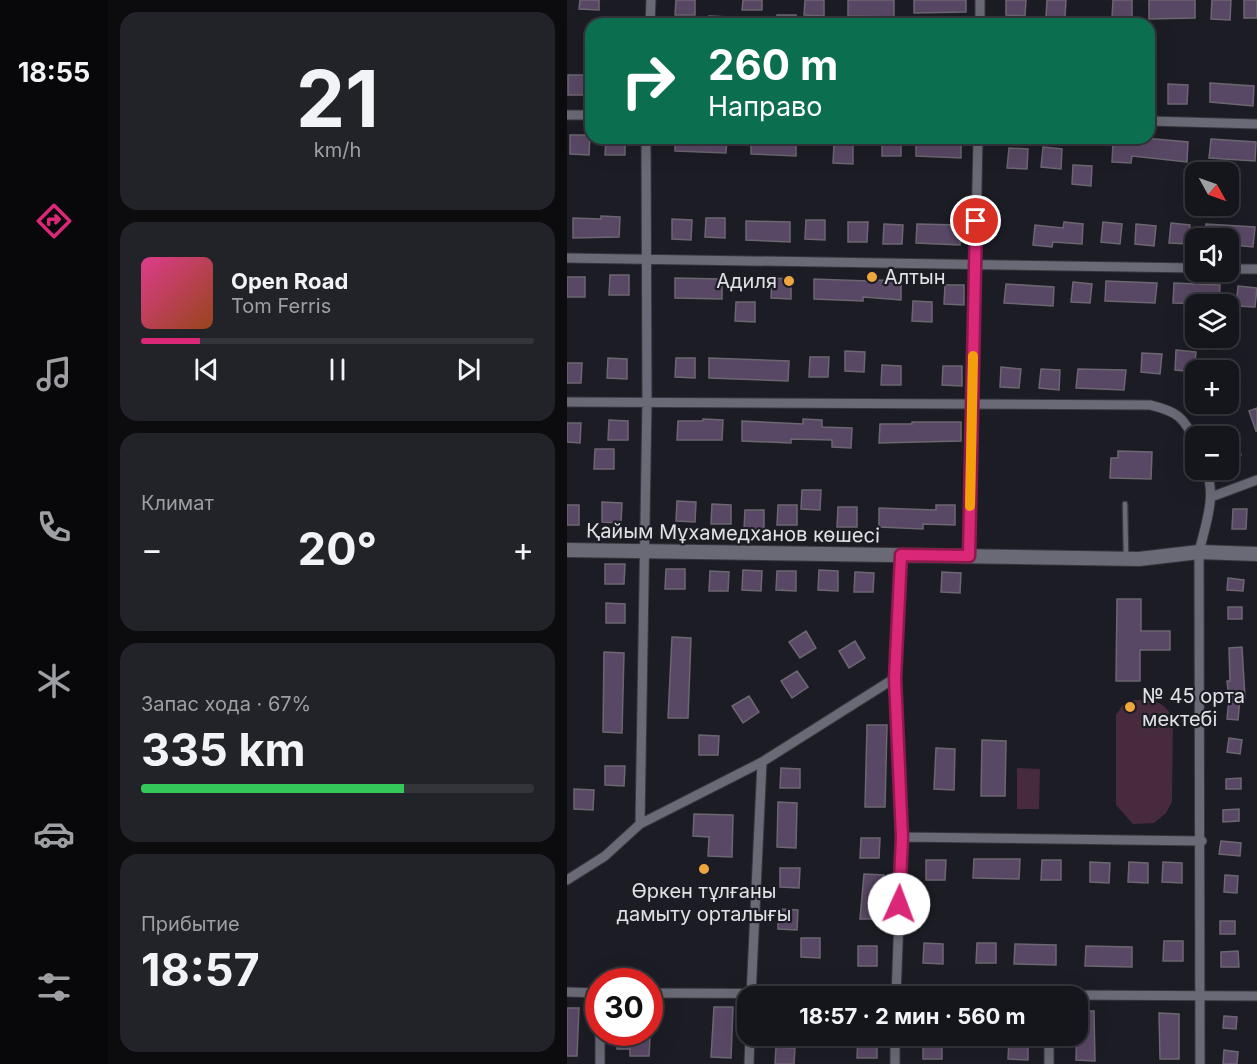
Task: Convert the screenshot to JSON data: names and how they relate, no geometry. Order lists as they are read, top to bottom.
{
  "streets": {
    "street": ["Қайым Мұхамедханов көшесі"]
  },
  "places": [
    "Алтын",
    "Адиля",
    "№ 45 орта мектебі",
    "Өркен тұлғаны дамыту орталығы"
  ],
  "north": "bottom right",
  "page": {
    "tabs": "18:55",
    "tile": [
      ["21", "km/h"],
      "Климат",
      ["Запас хода · 67%", "335 km"],
      ["Прибытие", "18:57"]
    ],
    "turn": ["260 m", "Направо"],
    "map_buttons": ["+", "−"],
    "song": ["Open Road", "Tom Ferris"],
    "heat": ["−", "20°", "+"],
    "limit": "30",
    "trip": "18:57 · 2 мин · 560 m"
  }
}
